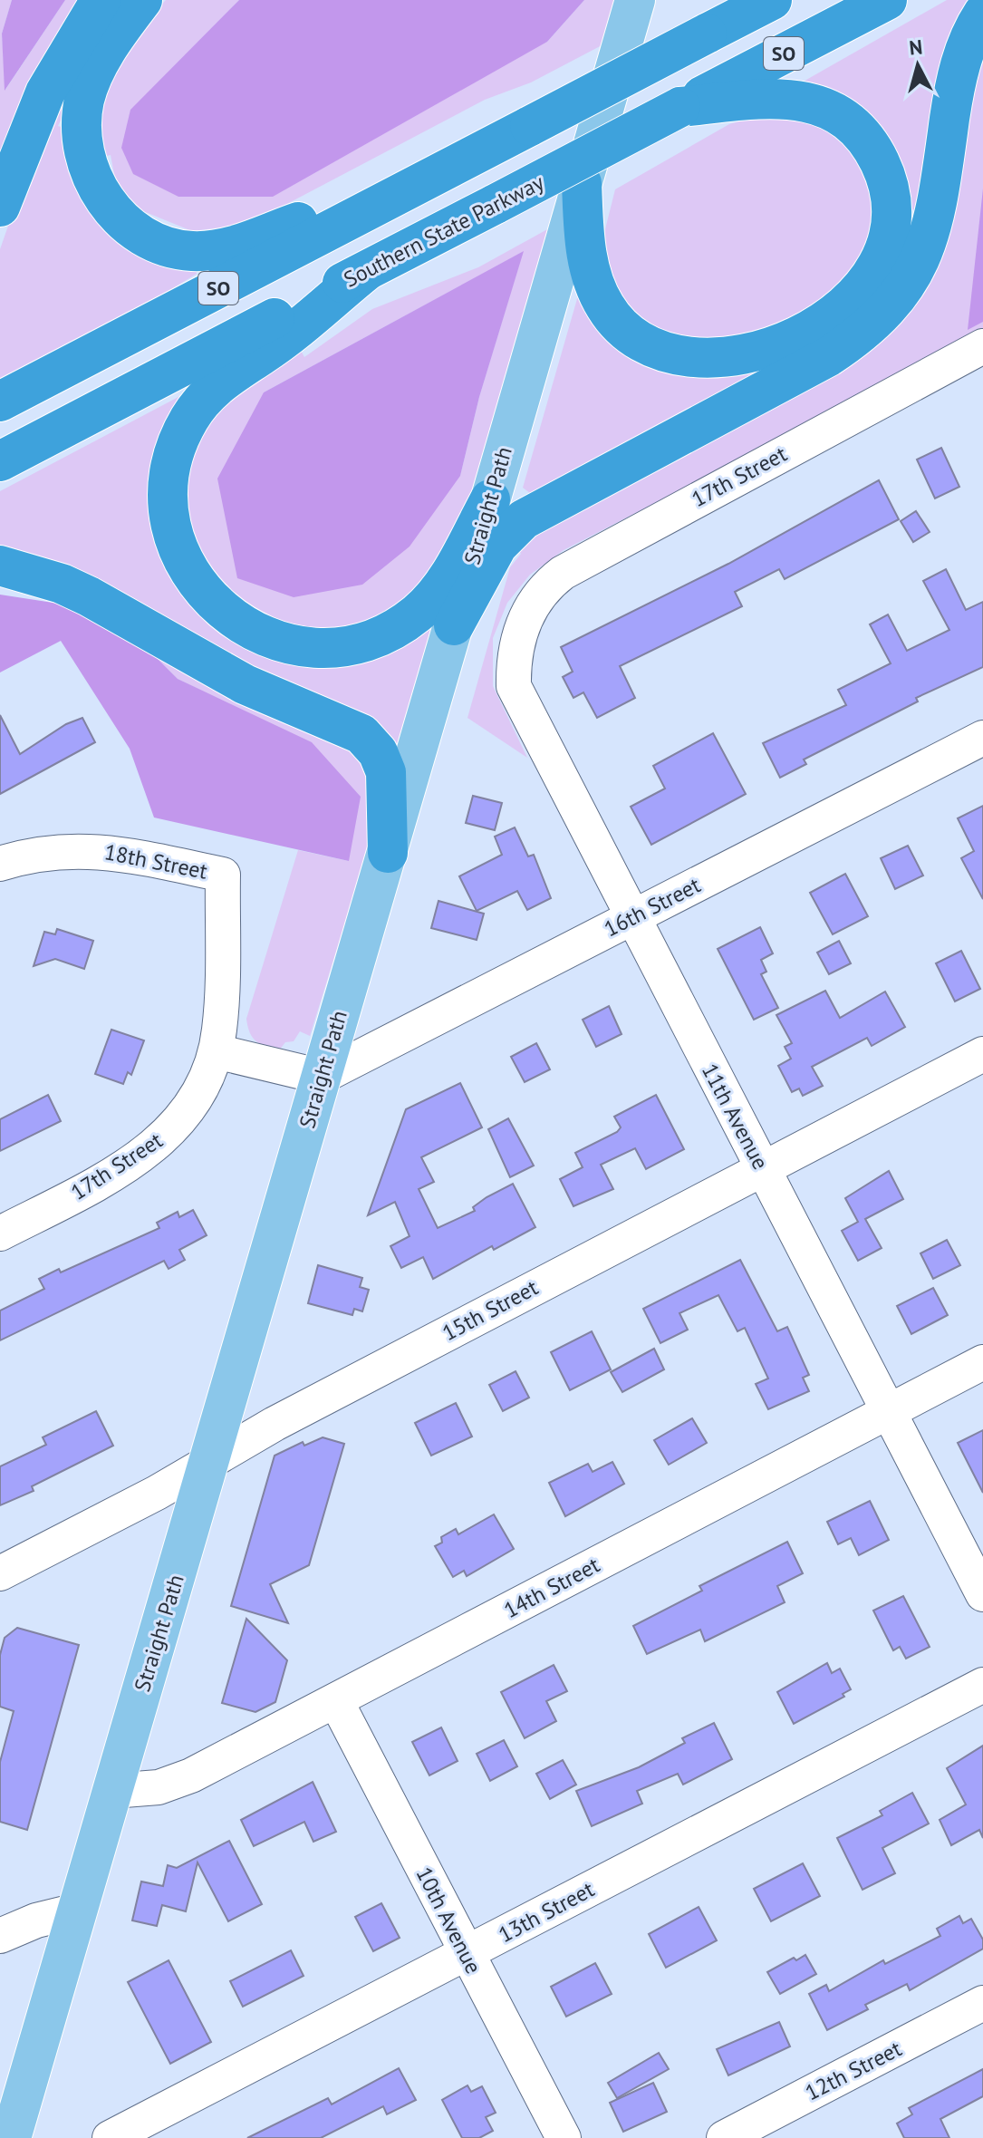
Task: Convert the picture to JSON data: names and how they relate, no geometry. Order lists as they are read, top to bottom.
{
  "streets": {
    "highway": ["SO", "Southern State Parkway"],
    "main road": ["Straight Path"],
    "street": [
      "17th Street",
      "18th Street",
      "16th Street",
      "11th Avenue",
      "15th Street",
      "14th Street",
      "13th Street",
      "10th Avenue",
      "12th Street"
    ]
  },
  "crossings": [
    ["17th Street", "18th Street"],
    ["17th Street", "11th Avenue"],
    ["Straight Path", "16th Street"],
    ["Straight Path", "15th Street"],
    ["Straight Path", "14th Street"],
    ["16th Street", "11th Avenue"],
    ["11th Avenue", "15th Street"],
    ["11th Avenue", "14th Street"],
    ["14th Street", "10th Avenue"],
    ["13th Street", "10th Avenue"]
  ],
  "north": "top"
}
